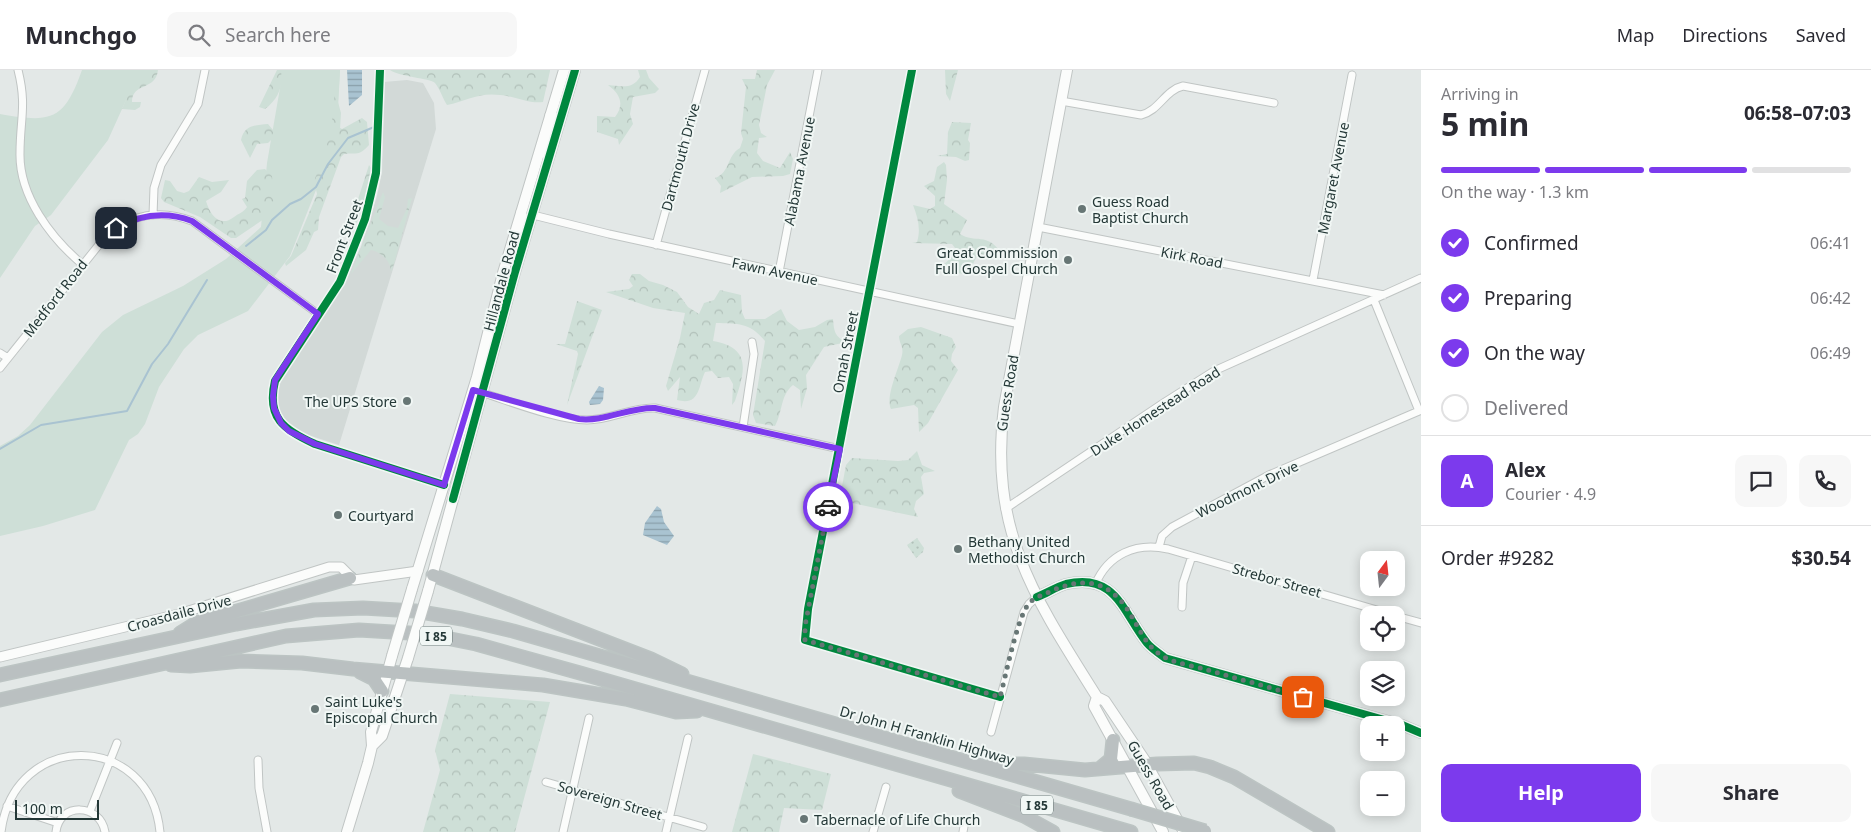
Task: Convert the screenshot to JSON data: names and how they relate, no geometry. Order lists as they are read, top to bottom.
{
  "streets": {
    "highway": ["I 85", "Dr John H Franklin Highway"],
    "main road": ["Hillandale Road", "Guess Road"],
    "street": [
      "Dartmouth Drive",
      "Alabama Avenue",
      "Margaret Avenue",
      "Front Street",
      "Kirk Road",
      "Fawn Avenue",
      "Medford Road",
      "Omah Street",
      "Duke Homestead Road",
      "Woodmont Drive",
      "Strebor Street",
      "Croasdaile Drive",
      "Sovereign Street"
    ]
  },
  "crossings": [
    ["Dartmouth Drive", "Fawn Avenue"],
    ["Alabama Avenue", "Fawn Avenue"],
    ["Margaret Avenue", "Kirk Road"],
    ["Front Street", "Hillandale Road"],
    ["Front Street", "Medford Road"],
    ["Kirk Road", "Guess Road"],
    ["Kirk Road", "Duke Homestead Road"],
    ["Kirk Road", "Woodmont Drive"],
    ["Fawn Avenue", "Hillandale Road"],
    ["Fawn Avenue", "Omah Street"],
    ["Fawn Avenue", "Guess Road"],
    ["Guess Road", "Duke Homestead Road"],
    ["Duke Homestead Road", "Woodmont Drive"],
    ["Woodmont Drive", "Strebor Street"],
    ["I 85", "Dr John H Franklin Highway"]
  ],
  "places": [
    "Guess Road Baptist Church",
    "Great Commission Full Gospel Church",
    "The UPS Store",
    "Courtyard",
    "Bethany United Methodist Church",
    "Saint Luke's Episcopal Church",
    "Tabernacle of Life Church"
  ],
  "scale_bar": "100 m",
  "north": "top",
  "page": {
    "header": "Munchgo",
    "search": "Search here",
    "nav": ["Map", "Directions", "Saved"],
    "heading": ["5 min", "Arriving in", "06:58–07:03"],
    "panel": [
      "Alex",
      "Courier · 4.9",
      "Order #9282",
      "$30.54"
    ],
    "bar": "On the way · 1.3 km",
    "list": [
      ["Confirmed", "06:41"],
      ["Preparing", "06:42"],
      ["On the way", "06:49"],
      "Delivered"
    ],
    "round": "A",
    "map_buttons": ["+", "−"],
    "buttons": ["Help", "Share"],
    "scale": "100 m"
  }
}
